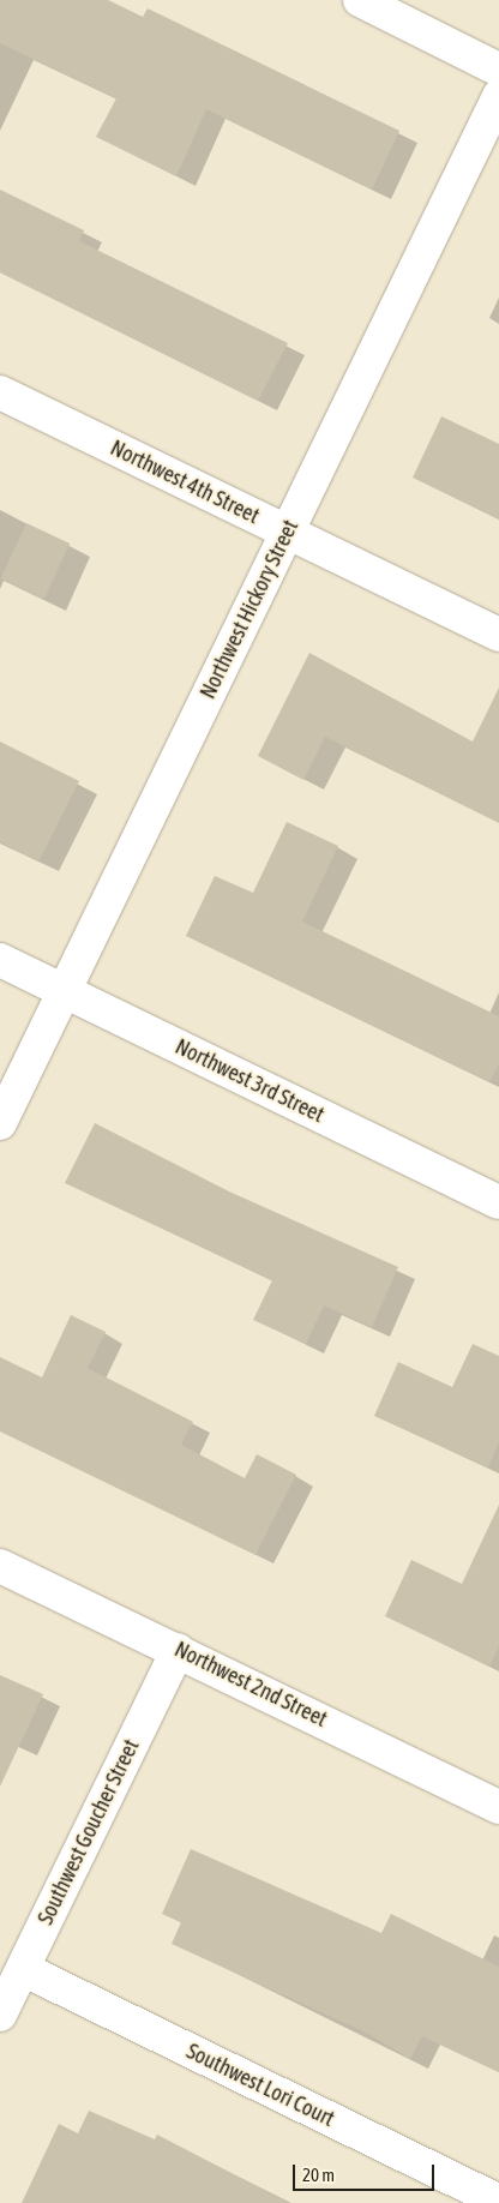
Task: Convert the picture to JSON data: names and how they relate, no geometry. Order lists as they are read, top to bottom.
{
  "streets": {
    "street": [
      "Northwest 4th Street",
      "Northwest Hickory Street",
      "Northwest 3rd Street",
      "Northwest 2nd Street",
      "Southwest Goucher Street",
      "Southwest Lori Court"
    ]
  },
  "crossings": [
    ["Northwest 4th Street", "Northwest Hickory Street"],
    ["Northwest Hickory Street", "Northwest 3rd Street"],
    ["Northwest 2nd Street", "Southwest Goucher Street"],
    ["Southwest Goucher Street", "Southwest Lori Court"]
  ],
  "scale_bar": "20 m"
}
